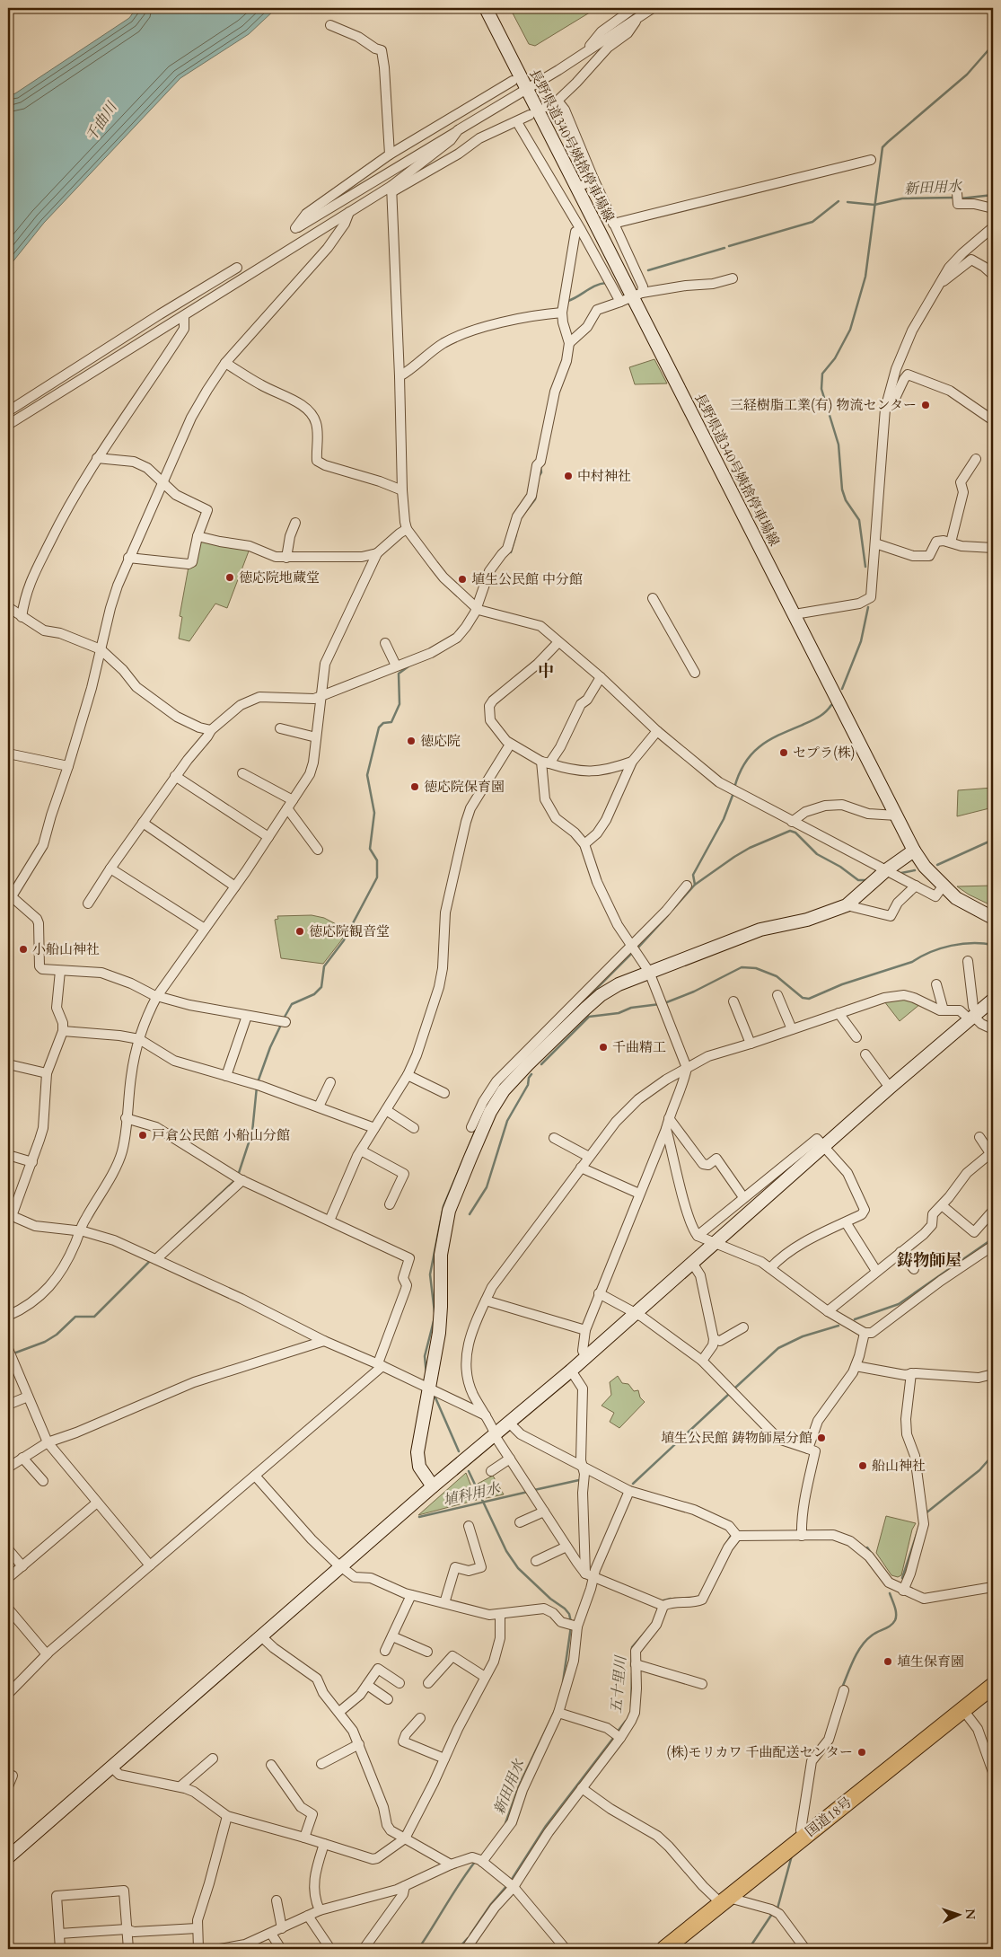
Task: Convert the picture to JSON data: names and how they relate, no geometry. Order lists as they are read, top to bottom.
{
  "streets": {
    "highway": ["国道18号"],
    "street": ["長野県道340号姨捨停車場線"]
  },
  "districts": ["中", "鋳物師屋"],
  "water": [
    "千曲川",
    "新田用水",
    "埴科用水",
    "五十里川"
  ],
  "places": [
    "三経樹脂工業(有) 物流センター",
    "中村神社",
    "徳応院地蔵堂",
    "埴生公民館 中分館",
    "徳応院",
    "セプラ(株)",
    "徳応院保育園",
    "徳応院観音堂",
    "小船山神社",
    "千曲精工",
    "戸倉公民館 小船山分館",
    "埴生公民館 鋳物師屋分館",
    "船山神社",
    "埴生保育園",
    "(株)モリカワ 千曲配送センター"
  ],
  "north": "right"
}
